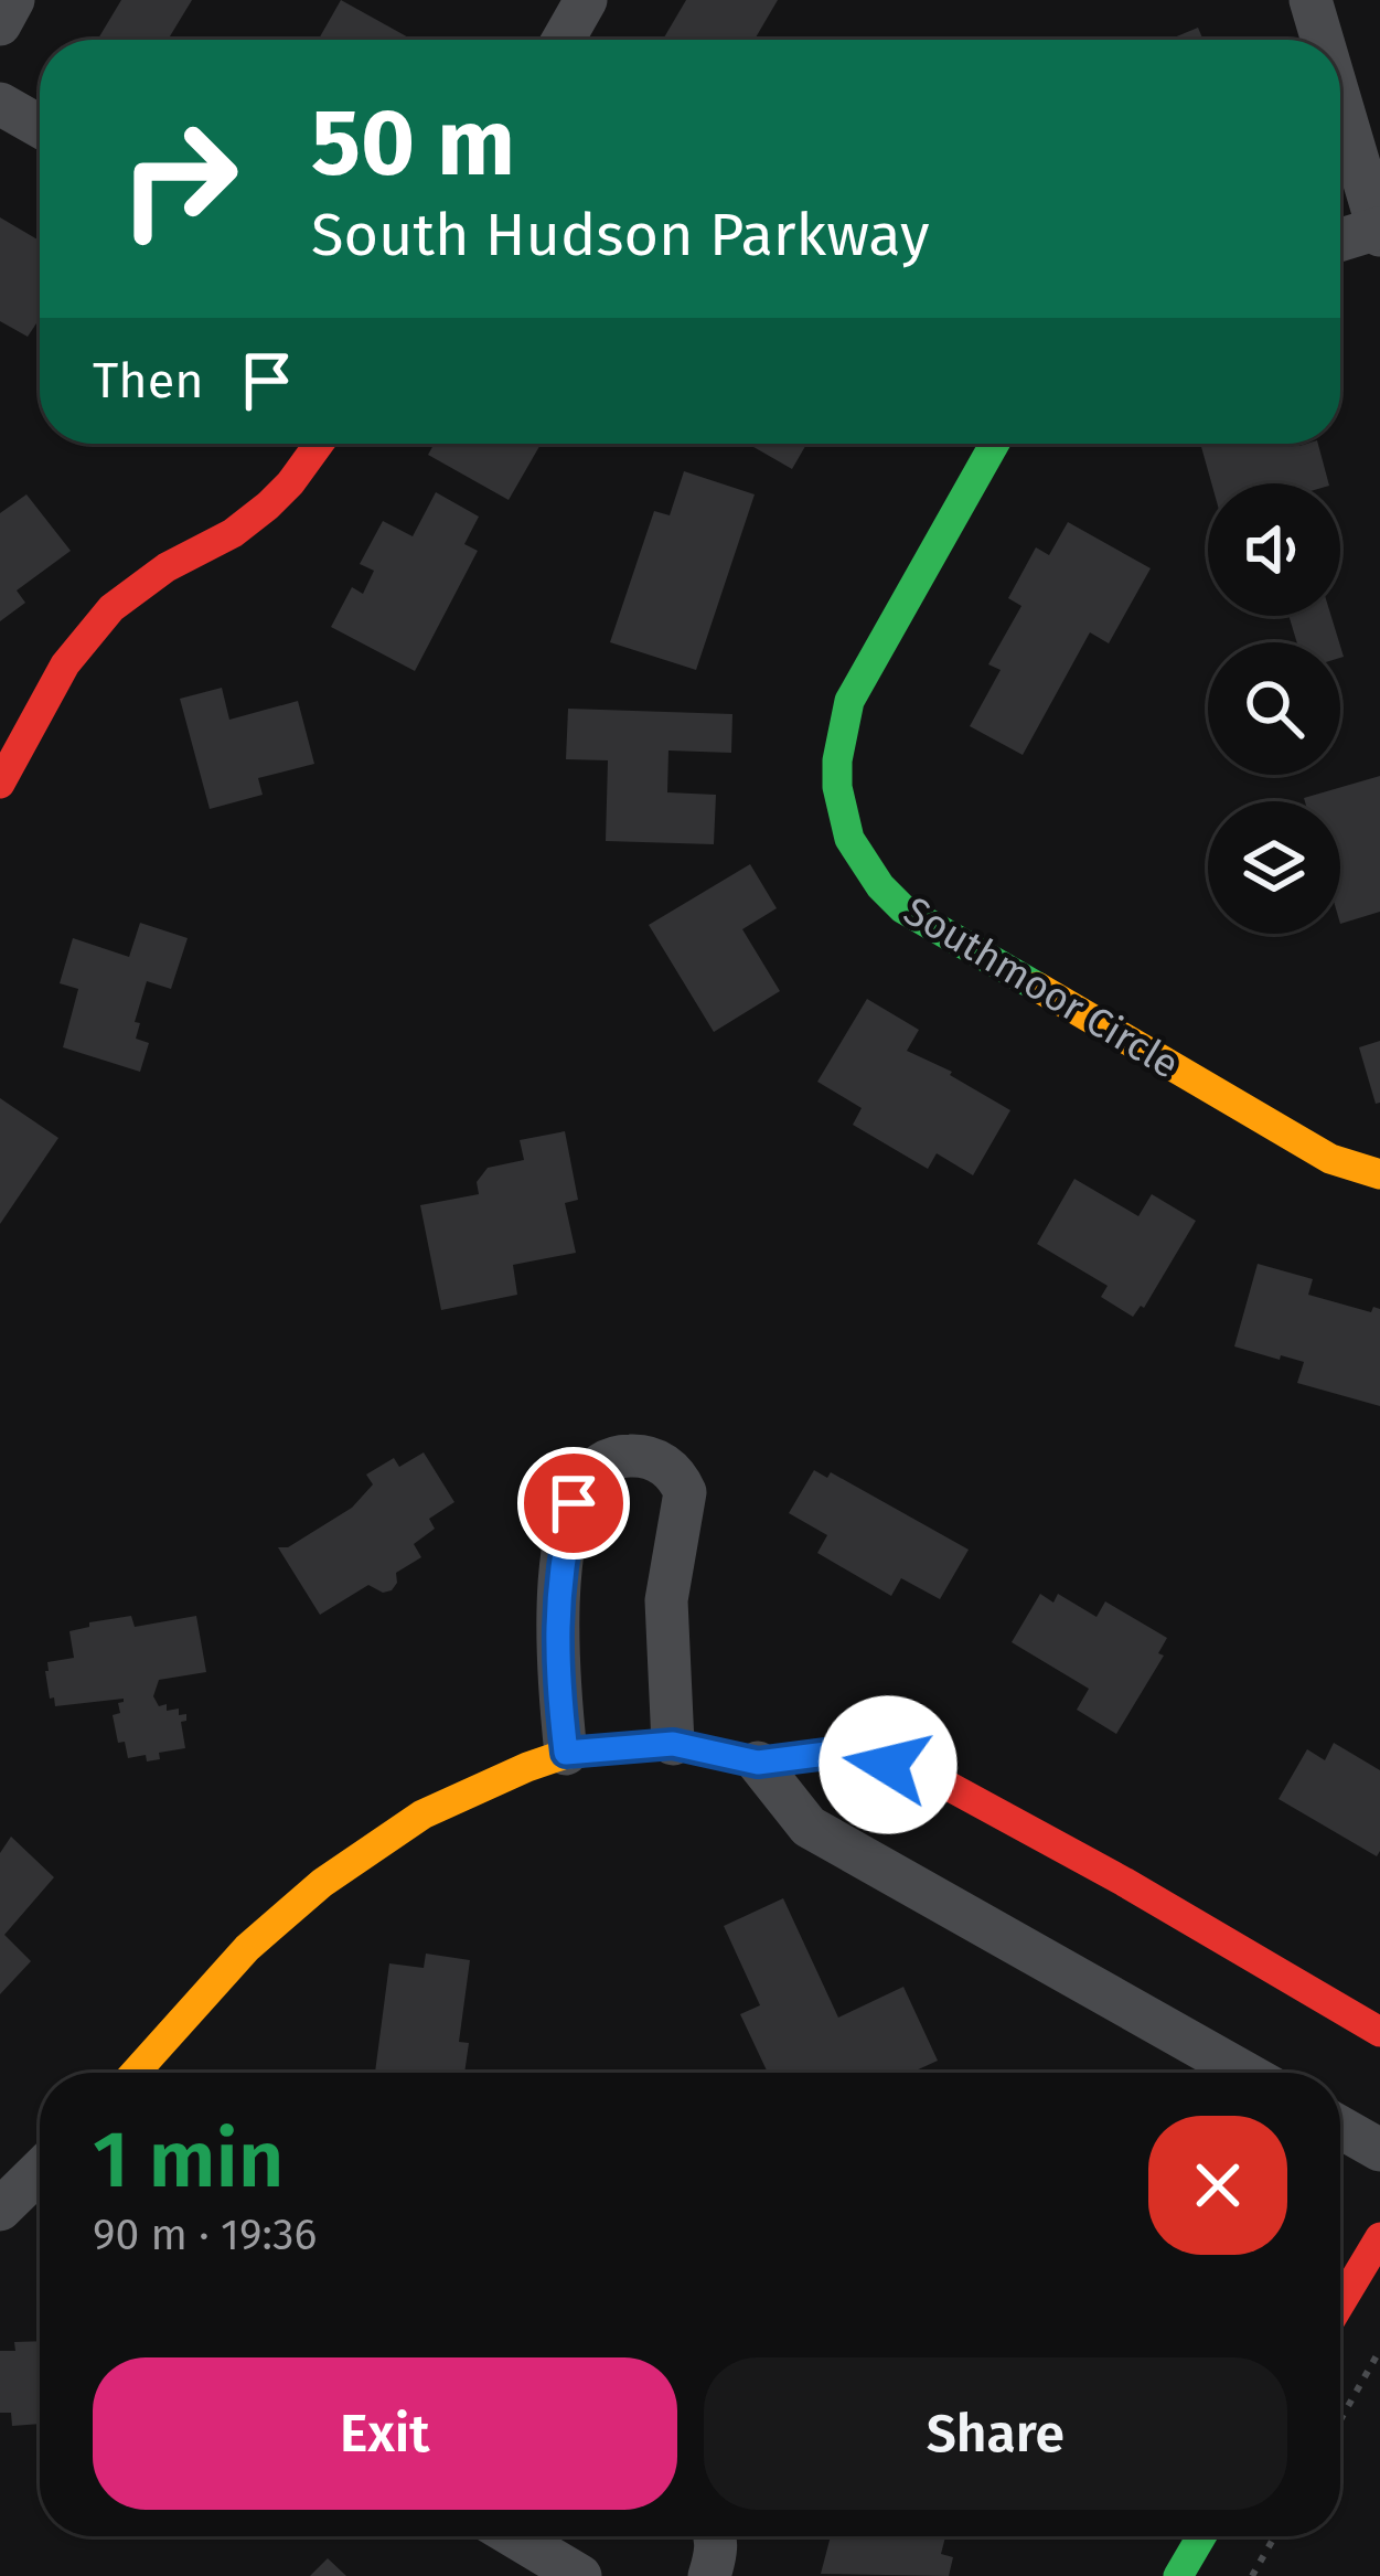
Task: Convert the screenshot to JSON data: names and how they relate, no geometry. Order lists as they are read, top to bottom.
{
  "streets": {
    "street": ["Southmoor Circle"]
  },
  "page": {
    "turn": ["50 m", "South Hudson Parkway"],
    "then": "Then",
    "heading": ["1 min", "90 m · 19:36"],
    "buttons": ["Exit", "Share"]
  }
}
